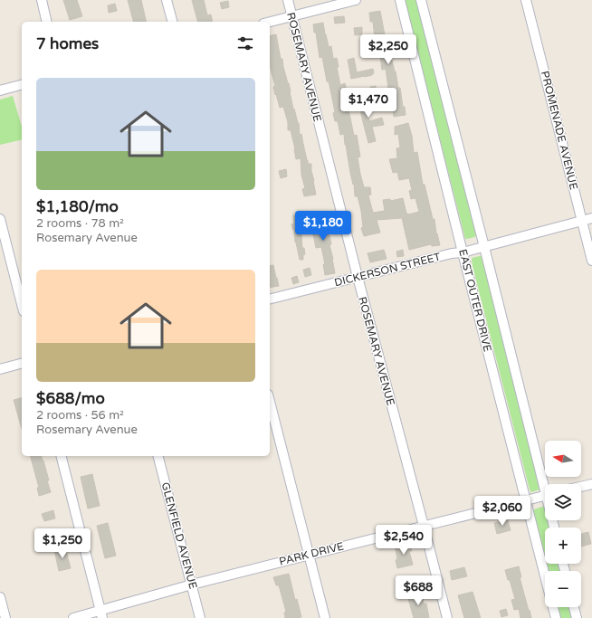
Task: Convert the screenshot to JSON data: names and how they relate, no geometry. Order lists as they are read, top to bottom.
{
  "streets": {
    "street": [
      "ROSEMARY AVENUE",
      "PROMENADE AVENUE",
      "DICKERSON STREET",
      "EAST OUTER DRIVE",
      "GLENFIELD AVENUE",
      "PARK DRIVE"
    ]
  },
  "crossings": [
    ["ROSEMARY AVENUE", "DICKERSON STREET"],
    ["ROSEMARY AVENUE", "PARK DRIVE"],
    ["PROMENADE AVENUE", "DICKERSON STREET"],
    ["DICKERSON STREET", "EAST OUTER DRIVE"],
    ["EAST OUTER DRIVE", "PARK DRIVE"],
    ["GLENFIELD AVENUE", "PARK DRIVE"]
  ],
  "north": "left",
  "page": {
    "heading": "7 homes",
    "price": [
      "$2,250",
      "$1,470",
      "$1,180",
      "$2,060",
      "$2,540",
      "$1,250",
      "$688"
    ],
    "list": [
      {
        "name": "$1,180/mo",
        "note": "2 rooms · 78 m² · Rosemary Avenue"
      },
      {
        "name": "$688/mo",
        "note": "2 rooms · 56 m² · Rosemary Avenue"
      }
    ],
    "map_buttons": ["+", "−"]
  }
}
